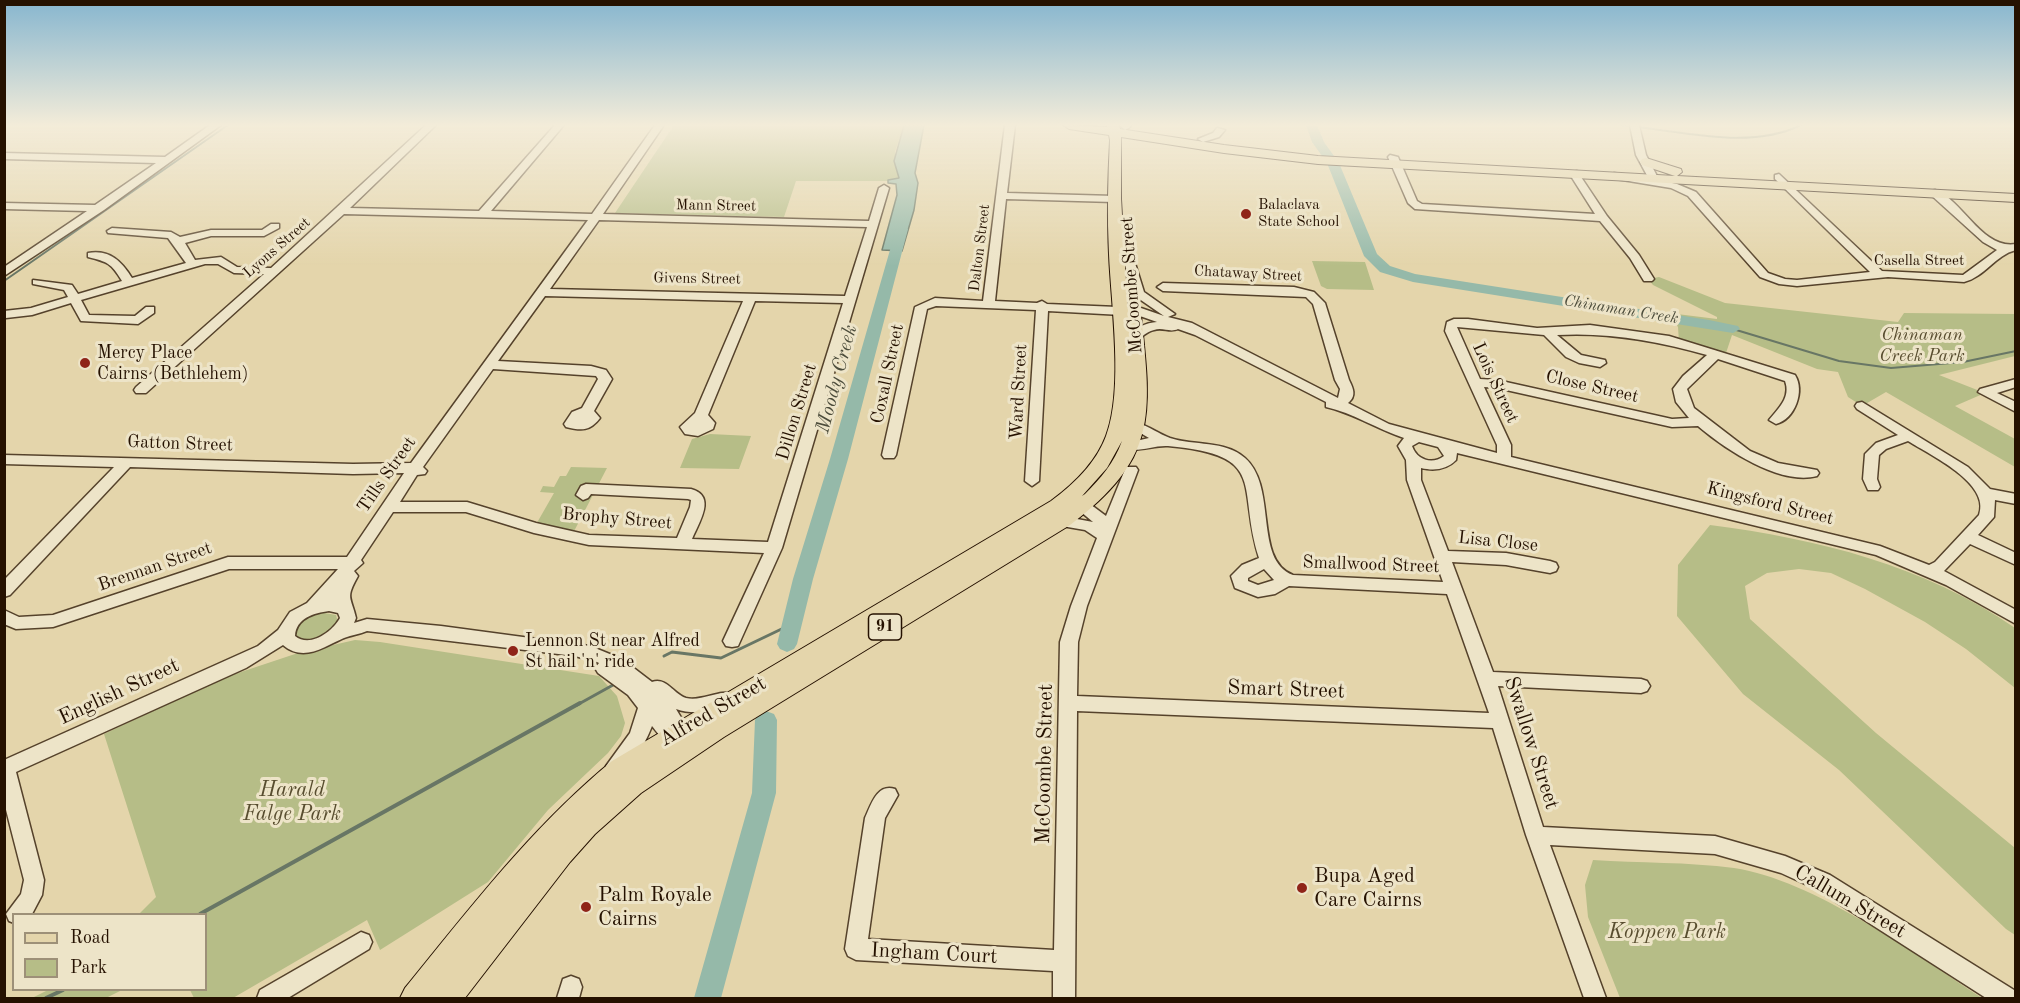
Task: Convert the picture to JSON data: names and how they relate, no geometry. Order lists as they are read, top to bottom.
{
  "streets": {
    "main road": ["McCoombe Street", "91", "Alfred Street"],
    "street": [
      "Mann Street",
      "Lyons Street",
      "Dalton Street",
      "Casella Street",
      "Chataway Street",
      "Givens Street",
      "Coxall Street",
      "Lois Street",
      "Close Street",
      "Ward Street",
      "Dillon Street",
      "Gatton Street",
      "Tills Street",
      "Kingsford Street",
      "Brophy Street",
      "Lisa Close",
      "Smallwood Street",
      "Brennan Street",
      "Smart Street",
      "English Street",
      "Swallow Street",
      "Callum Street",
      "Ingham Court"
    ]
  },
  "crossings": [
    ["Mann Street", "Lyons Street"],
    ["Mann Street", "Dillon Street"],
    ["Mann Street", "Tills Street"],
    ["Dalton Street", "Coxall Street"],
    ["Givens Street", "Dillon Street"],
    ["Givens Street", "Tills Street"],
    ["McCoombe Street", "Smart Street"],
    ["McCoombe Street", "Alfred Street"],
    ["McCoombe Street", "Ingham Court"],
    ["Lois Street", "Close Street"],
    ["Lois Street", "Kingsford Street"],
    ["Dillon Street", "Brophy Street"],
    ["Gatton Street", "Tills Street"],
    ["Tills Street", "Brophy Street"],
    ["Tills Street", "Brennan Street"],
    ["Tills Street", "English Street"],
    ["Lisa Close", "Swallow Street"],
    ["Smallwood Street", "Swallow Street"],
    ["Smart Street", "Swallow Street"],
    ["Swallow Street", "Callum Street"]
  ],
  "water": ["Chinaman Creek", "Moody Creek"],
  "parks": ["Chinaman Creek Park", "Harald Falge Park", "Koppen Park"],
  "places": [
    "Balaclava State School",
    "Mercy Place Cairns (Bethlehem)",
    "Lennon St near Alfred St hail 'n' ride",
    "Bupa Aged Care Cairns",
    "Palm Royale Cairns"
  ],
  "legend": ["Road", "Park"]
}
